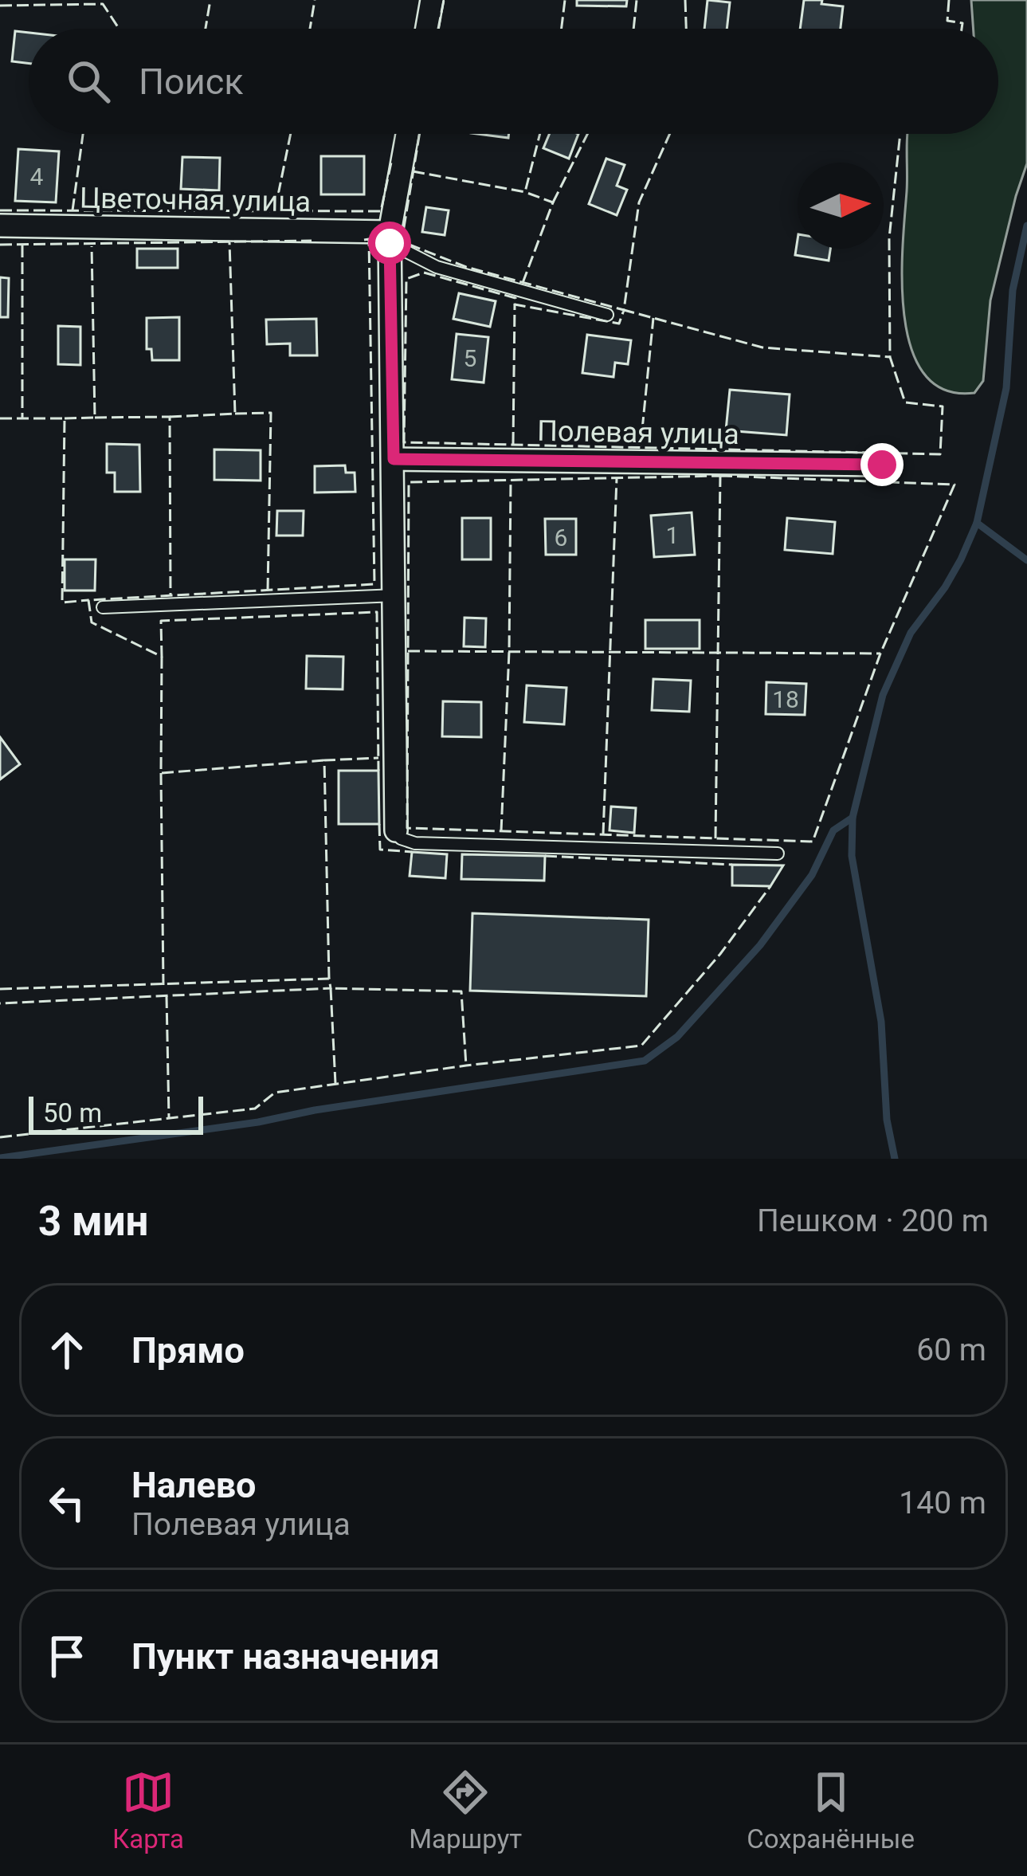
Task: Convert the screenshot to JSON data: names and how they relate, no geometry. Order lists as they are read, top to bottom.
{
  "streets": {
    "street": ["Цветочная улица", "Полевая улица"]
  },
  "house_numbers": [
    "4",
    "5",
    "1",
    "6",
    "18"
  ],
  "scale_bar": "50 m",
  "north": "right",
  "page": {
    "search": "Поиск",
    "scale": "50 m",
    "heading": ["3 мин", "Пешком · 200 m"],
    "list": [
      ["Прямо", "60 m"],
      ["Налево", "Полевая улица", "140 m"],
      "Пункт назначения"
    ],
    "nav": ["Карта", "Маршрут", "Сохранённые"]
  }
}
